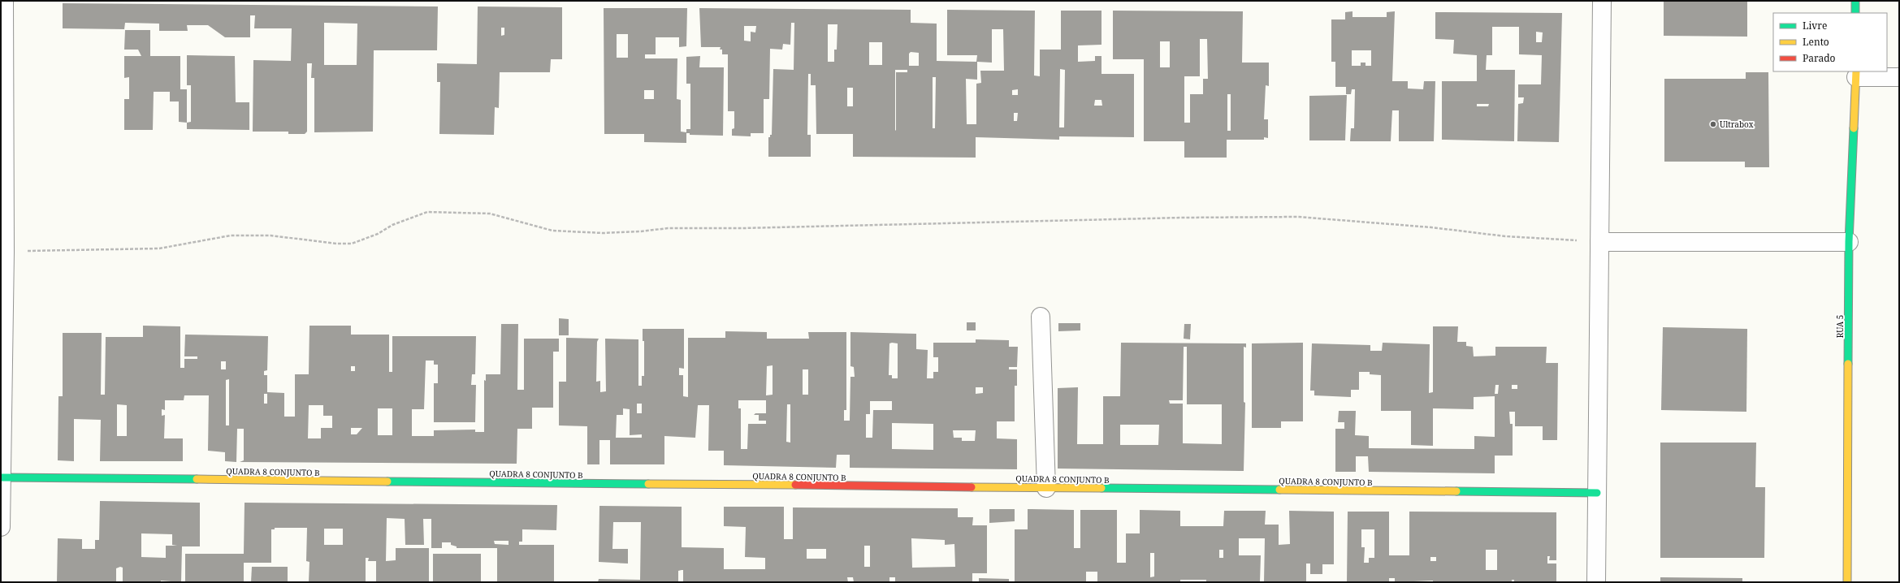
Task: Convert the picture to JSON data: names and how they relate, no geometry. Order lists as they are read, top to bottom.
{
  "streets": {
    "street": ["RUA 5", "QUADRA 8 CONJUNTO B"]
  },
  "places": ["Ultrabox"],
  "legend": ["Livre", "Lento", "Parado"]
}
